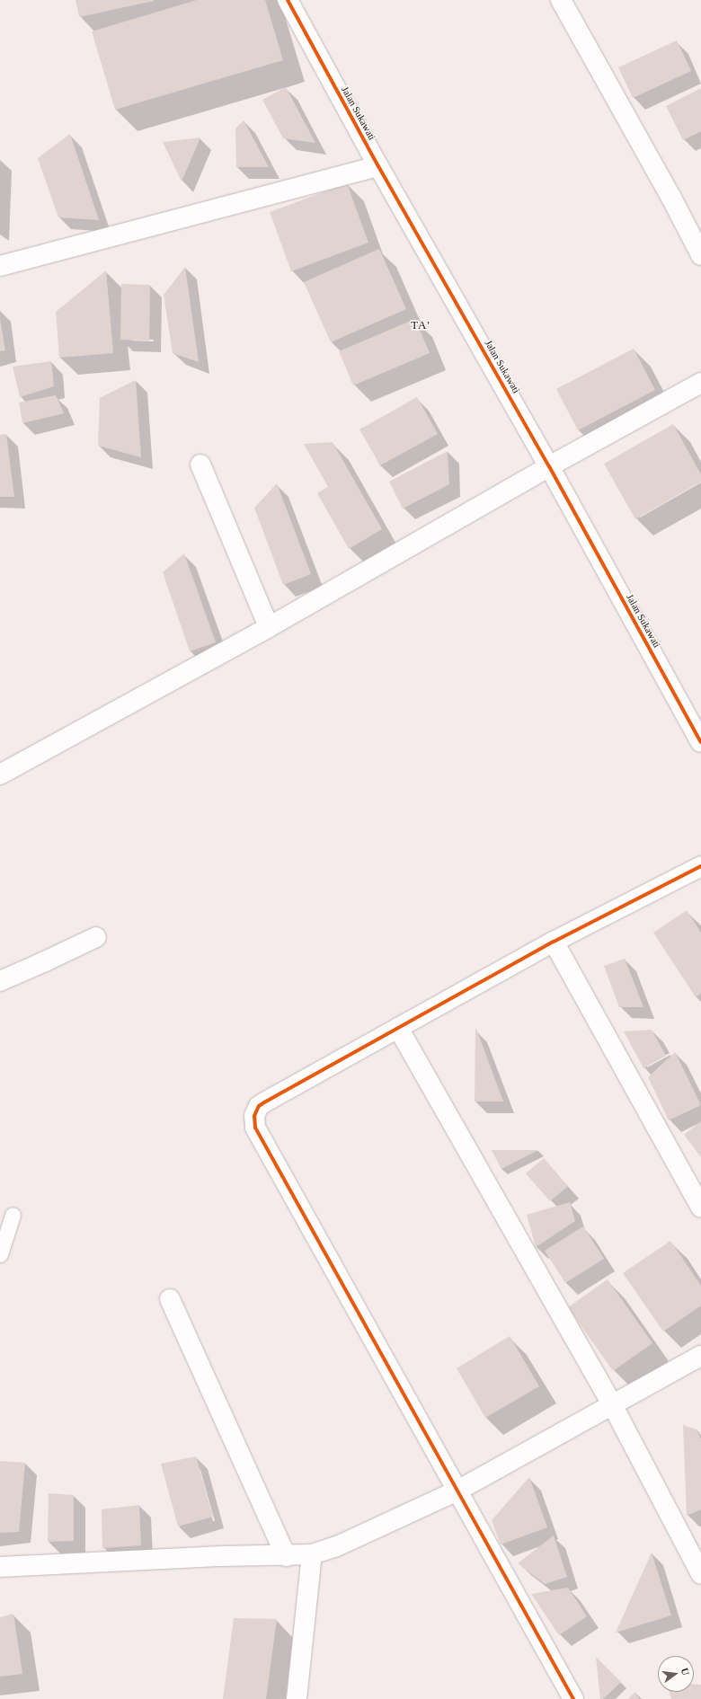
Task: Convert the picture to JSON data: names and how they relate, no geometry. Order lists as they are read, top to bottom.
{
  "streets": {
    "street": ["Jalan Sukawati"]
  },
  "districts": ["TA'"],
  "north": "right"
}
